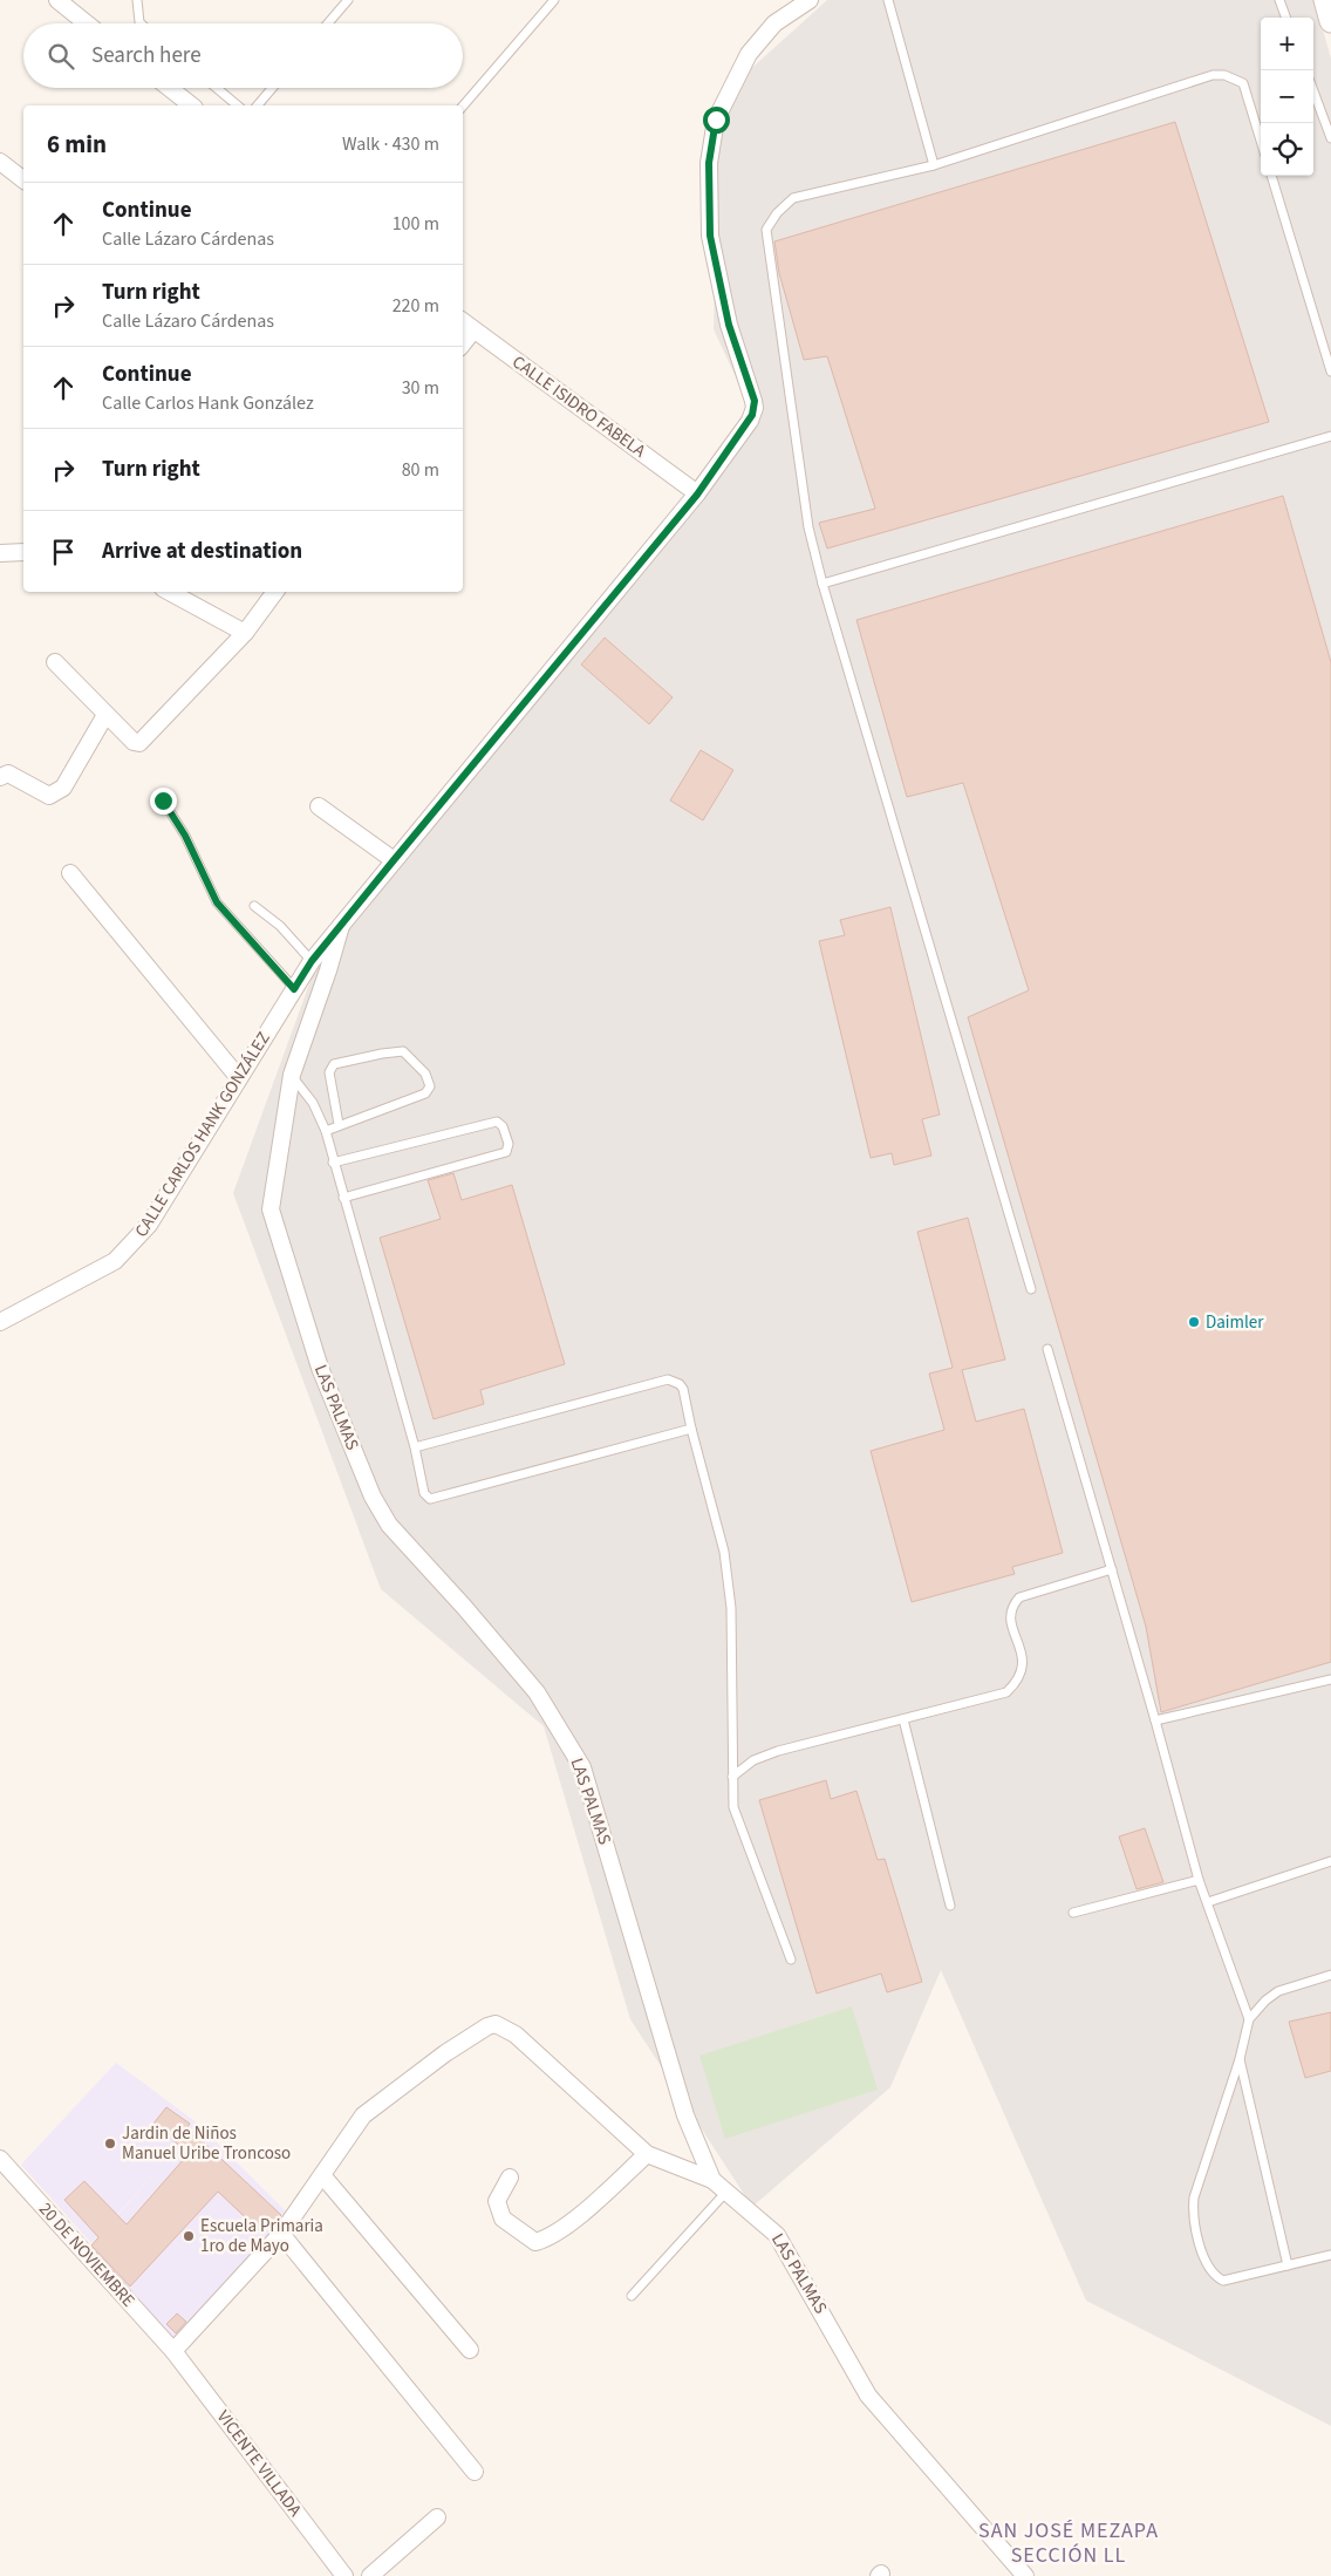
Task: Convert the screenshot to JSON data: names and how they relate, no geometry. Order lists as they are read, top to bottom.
{
  "streets": {
    "street": [
      "CALLE ISIDRO FABELA",
      "CALLE CARLOS HANK GONZÁLEZ",
      "LAS PALMAS",
      "20 DE NOVIEMBRE",
      "VICENTE VILLADA"
    ]
  },
  "crossings": [
    ["CALLE ISIDRO FABELA", "CALLE CARLOS HANK GONZÁLEZ"],
    ["CALLE CARLOS HANK GONZÁLEZ", "LAS PALMAS"],
    ["20 DE NOVIEMBRE", "VICENTE VILLADA"]
  ],
  "districts": ["SAN JOSÉ MEZAPA SECCIÓN LL"],
  "places": ["Daimler", "Jardin de Niños Manuel Uribe Troncoso", "Escuela Primaria 1ro de Mayo"],
  "page": {
    "map_buttons": ["+", "−"],
    "search": "Search here",
    "heading": ["6 min", "Walk · 430 m"],
    "list": [
      ["Continue", "Calle Lázaro Cárdenas", "100 m"],
      ["Turn right", "Calle Lázaro Cárdenas", "220 m"],
      ["Continue", "Calle Carlos Hank González", "30 m"],
      ["Turn right", "80 m"],
      "Arrive at destination"
    ]
  }
}
